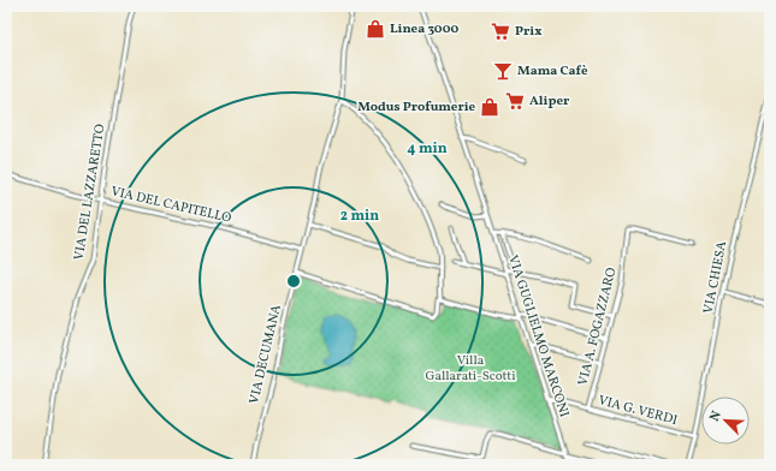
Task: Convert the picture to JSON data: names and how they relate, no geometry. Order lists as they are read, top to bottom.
{
  "streets": {
    "street": [
      "VIA DEL LAZZARETTO",
      "VIA DEL CAPITELLO",
      "VIA CHIESA",
      "VIA A. FOGAZZARO",
      "VIA GUGLIELMO MARCONI",
      "VIA DECUMANA",
      "VIA G. VERDI"
    ]
  },
  "crossings": [
    ["VIA DEL LAZZARETTO", "VIA DEL CAPITELLO"],
    ["VIA DEL CAPITELLO", "VIA DECUMANA"],
    ["VIA CHIESA", "VIA G. VERDI"],
    ["VIA A. FOGAZZARO", "VIA G. VERDI"],
    ["VIA GUGLIELMO MARCONI", "VIA G. VERDI"]
  ],
  "parks": ["Villa Gallarati-Scotti"],
  "places": {
    "shop": ["Linea 3000", "Modus Profumerie"],
    "supermarket": ["Prix", "Aliper"],
    "bar": ["Mama Cafè"]
  },
  "north": "top left",
  "rings": ["4 min", "2 min"]
}
